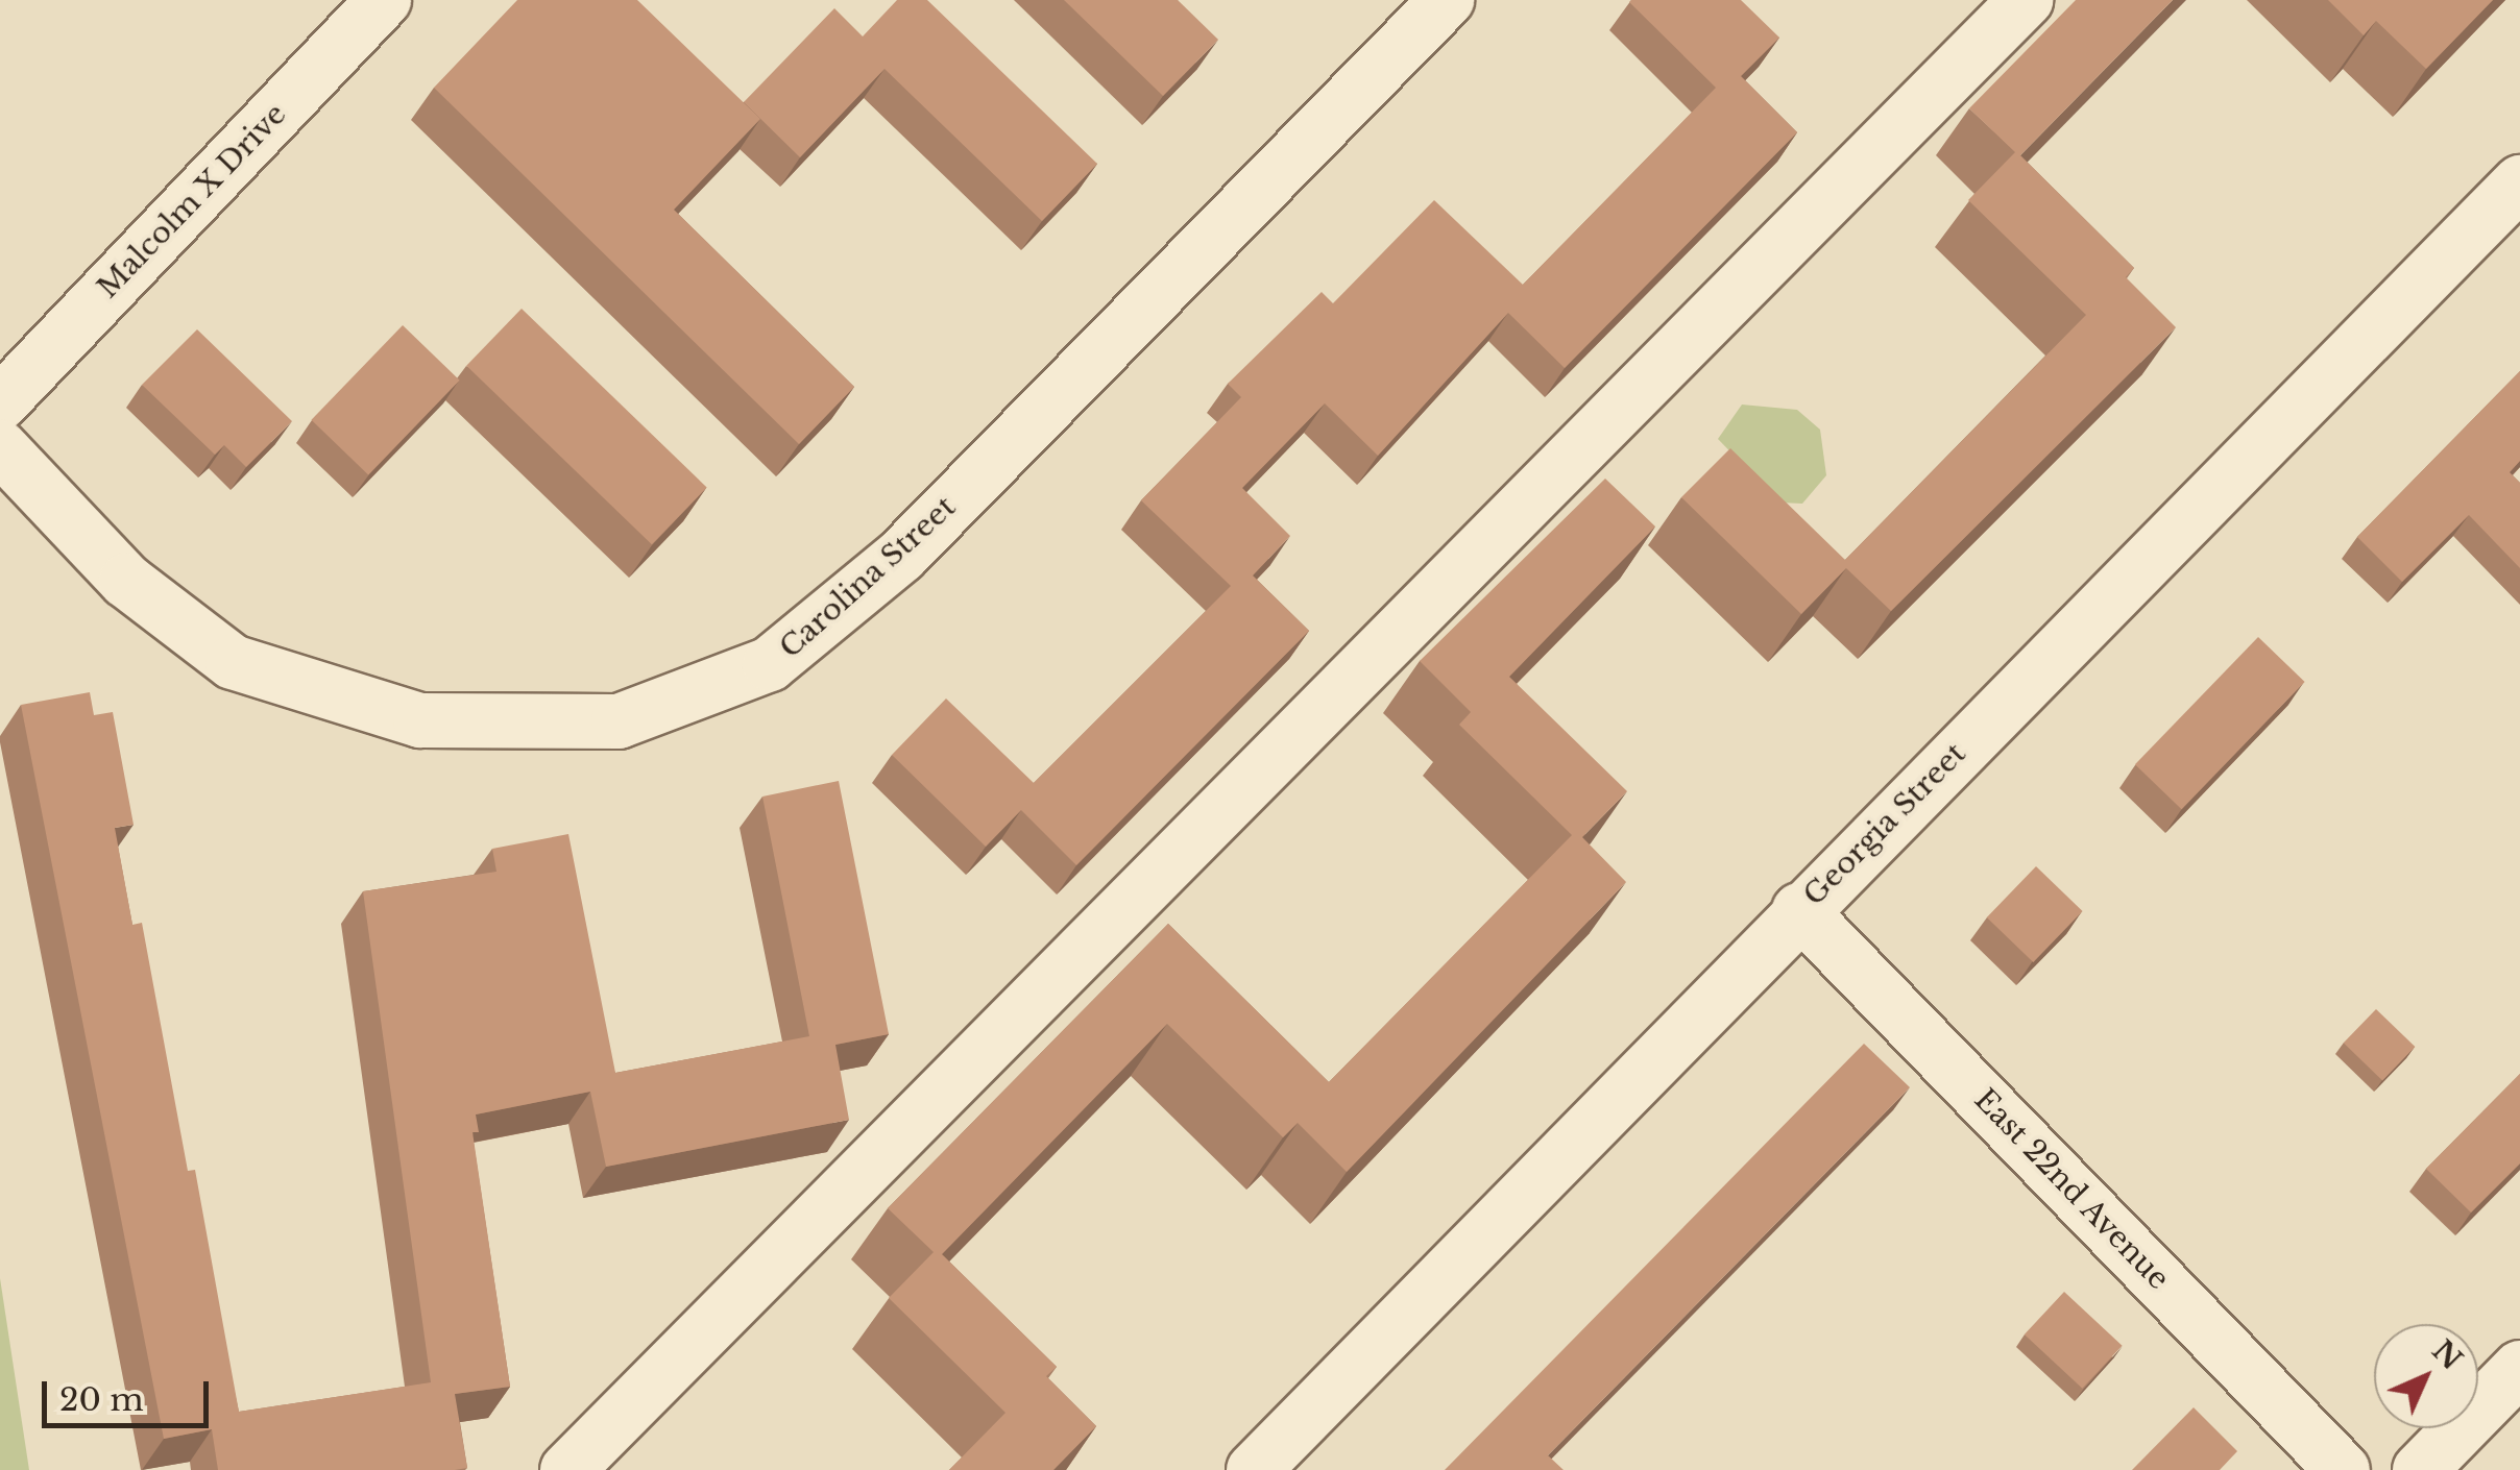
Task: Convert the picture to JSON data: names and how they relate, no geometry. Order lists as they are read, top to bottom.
{
  "streets": {
    "street": [
      "Malcolm X Drive",
      "Carolina Street",
      "Georgia Street",
      "East 22nd Avenue"
    ]
  },
  "crossings": [
    ["Georgia Street", "East 22nd Avenue"]
  ],
  "scale_bar": "20 m",
  "north": "top right"
}
